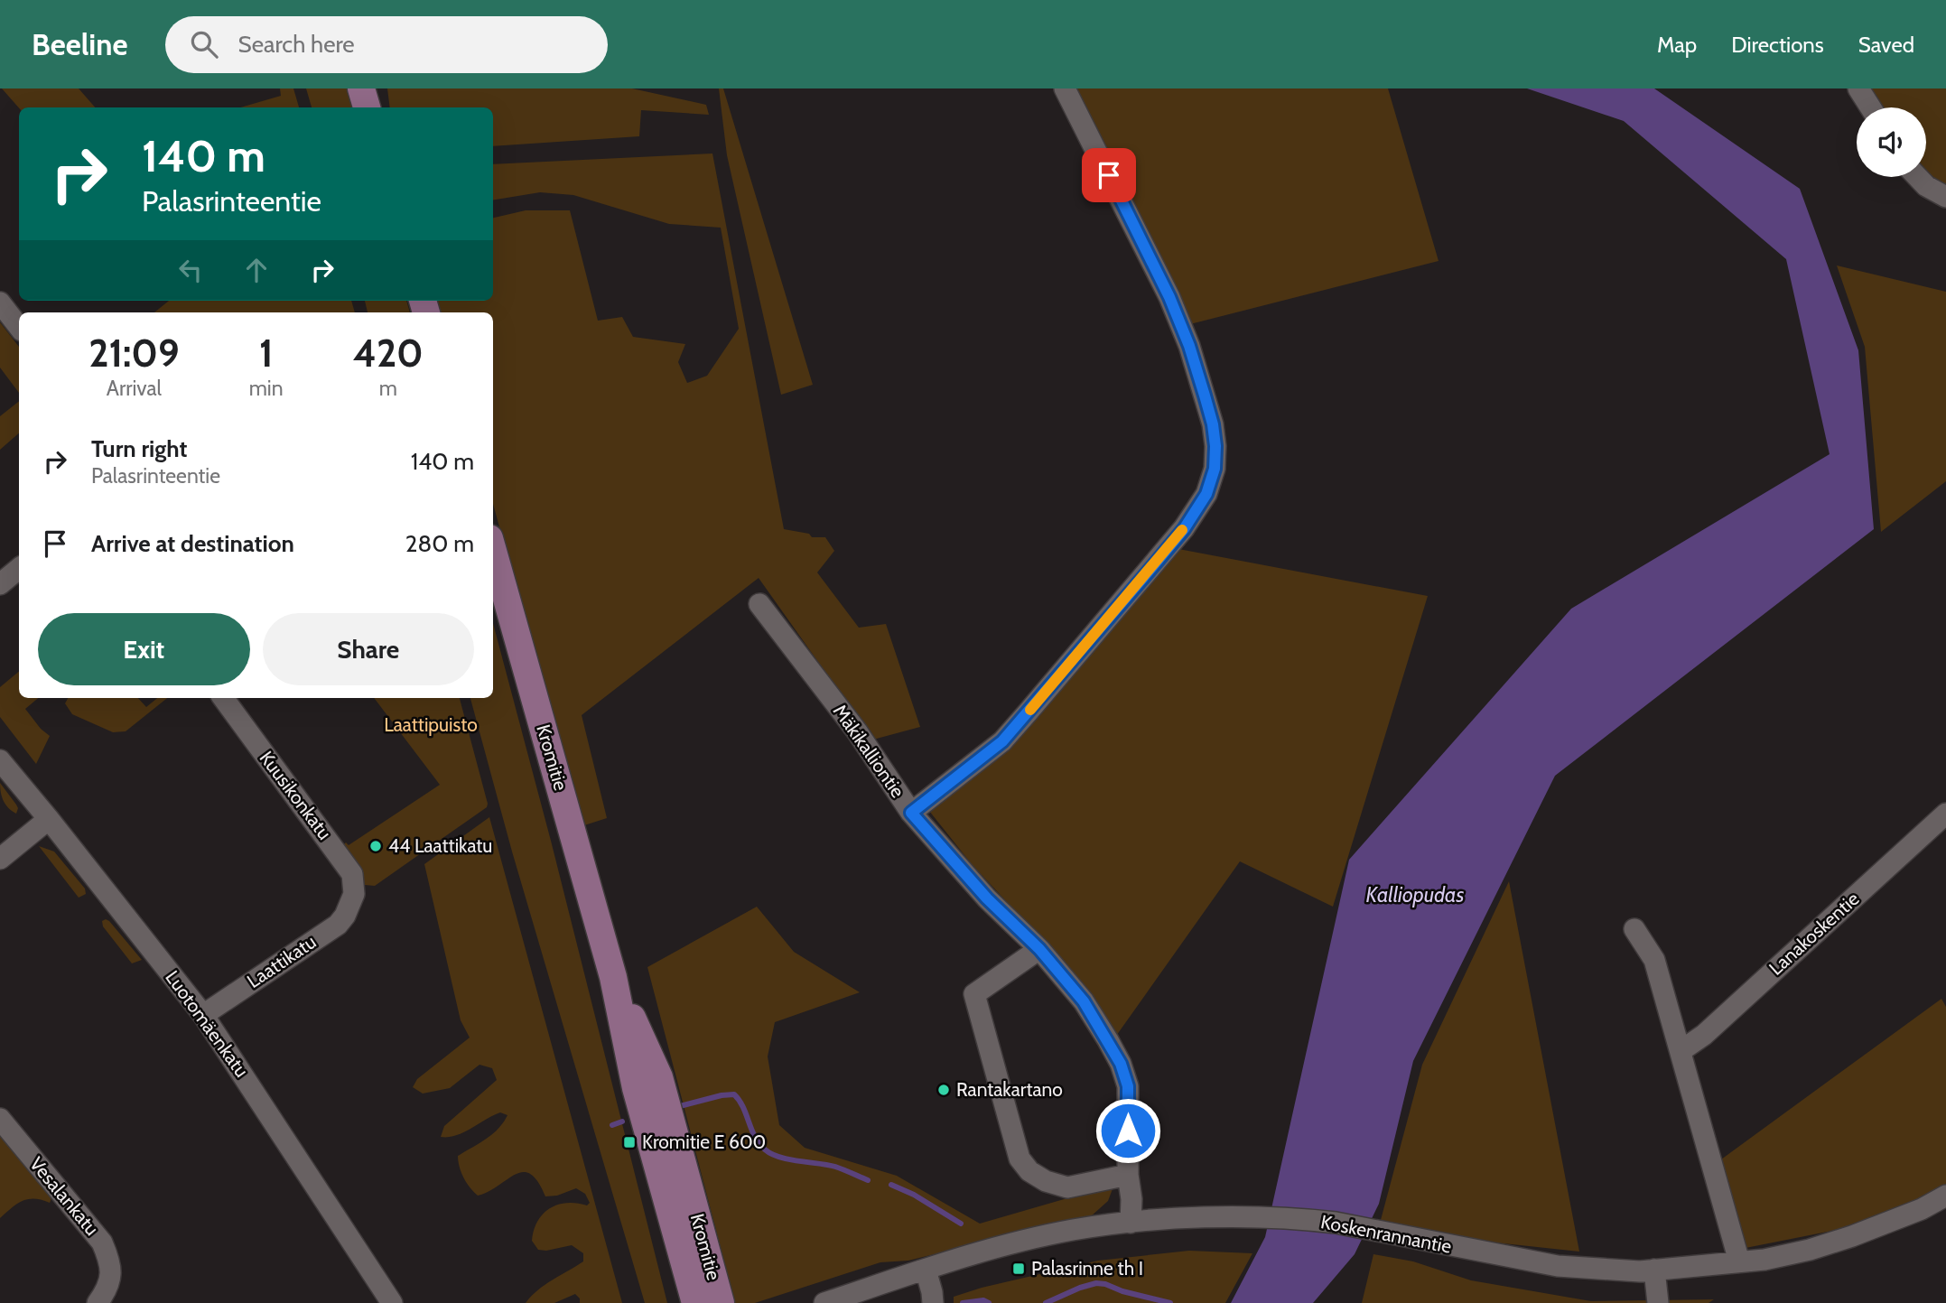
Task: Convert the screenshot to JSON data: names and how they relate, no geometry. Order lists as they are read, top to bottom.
{
  "streets": {
    "main road": ["Kromitie"],
    "street": [
      "Mäkikalliontie",
      "Kuusikonkatu",
      "Lanakoskentie",
      "Laattikatu",
      "Luotomäenkatu",
      "Vesalankatu",
      "Koskenrannantie"
    ]
  },
  "crossings": [
    ["Mäkikalliontie", "Koskenrannantie"],
    ["Kuusikonkatu", "Laattikatu"],
    ["Laattikatu", "Luotomäenkatu"]
  ],
  "water": ["Kalliopudas"],
  "parks": ["Laattipuisto"],
  "places": {
    "other": ["44 Laattikatu", "Rantakartano"],
    "transit": ["Kromitie E 600", "Palasrinne th I"]
  },
  "page": {
    "header": "Beeline",
    "search": "Search here",
    "nav": ["Map", "Directions", "Saved"],
    "turn": ["140 m", "Palasrinteentie"],
    "eta": [
      "21:09",
      "Arrival",
      "1",
      "min",
      "420",
      "m"
    ],
    "list": [
      {
        "name": "Turn right",
        "note": "Palasrinteentie",
        "value": "140 m"
      },
      {
        "name": "Arrive at destination",
        "value": "280 m"
      }
    ],
    "buttons": ["Exit", "Share"]
  }
}
